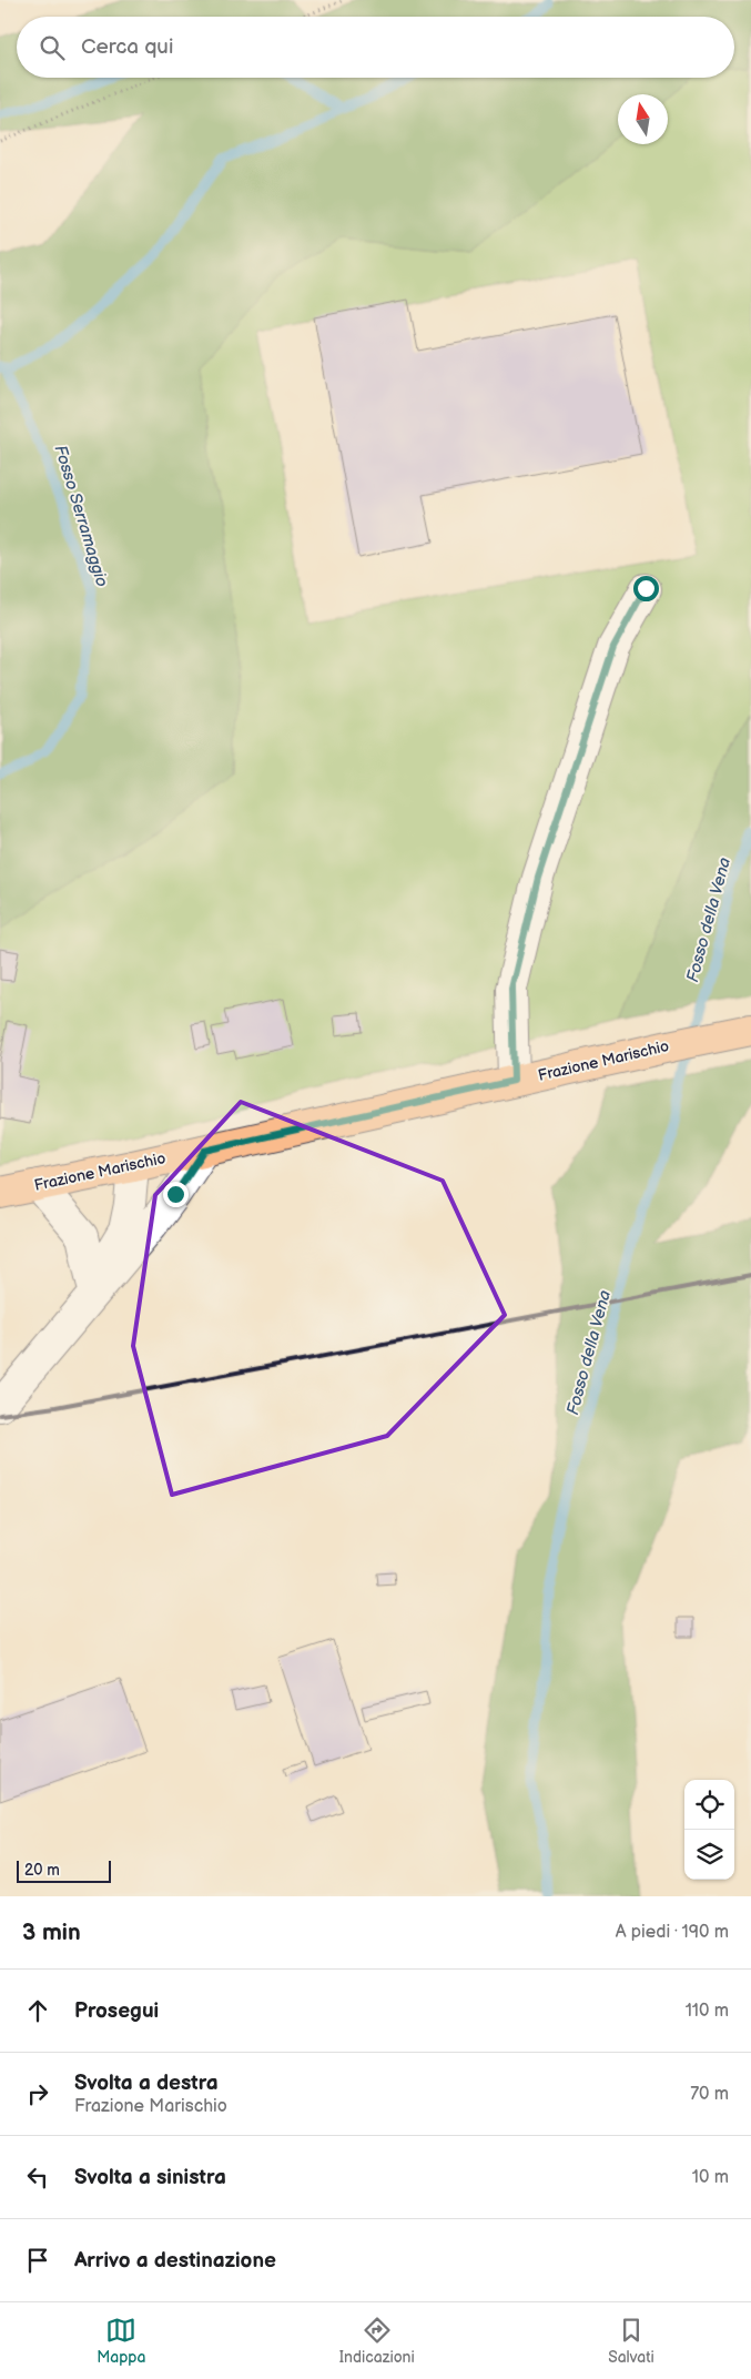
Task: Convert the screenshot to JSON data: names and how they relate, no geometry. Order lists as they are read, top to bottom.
{
  "streets": {
    "main road": ["Frazione Marischio"]
  },
  "water": ["Fosso Serramaggio", "Fosso della Vena"],
  "scale_bar": "20 m",
  "north": "top",
  "page": {
    "search": "Cerca qui",
    "scale": "20 m",
    "heading": ["3 min", "A piedi · 190 m"],
    "list": [
      ["Prosegui", "110 m"],
      ["Svolta a destra", "Frazione Marischio", "70 m"],
      ["Svolta a sinistra", "10 m"],
      "Arrivo a destinazione"
    ],
    "nav": ["Mappa", "Indicazioni", "Salvati"]
  }
}
